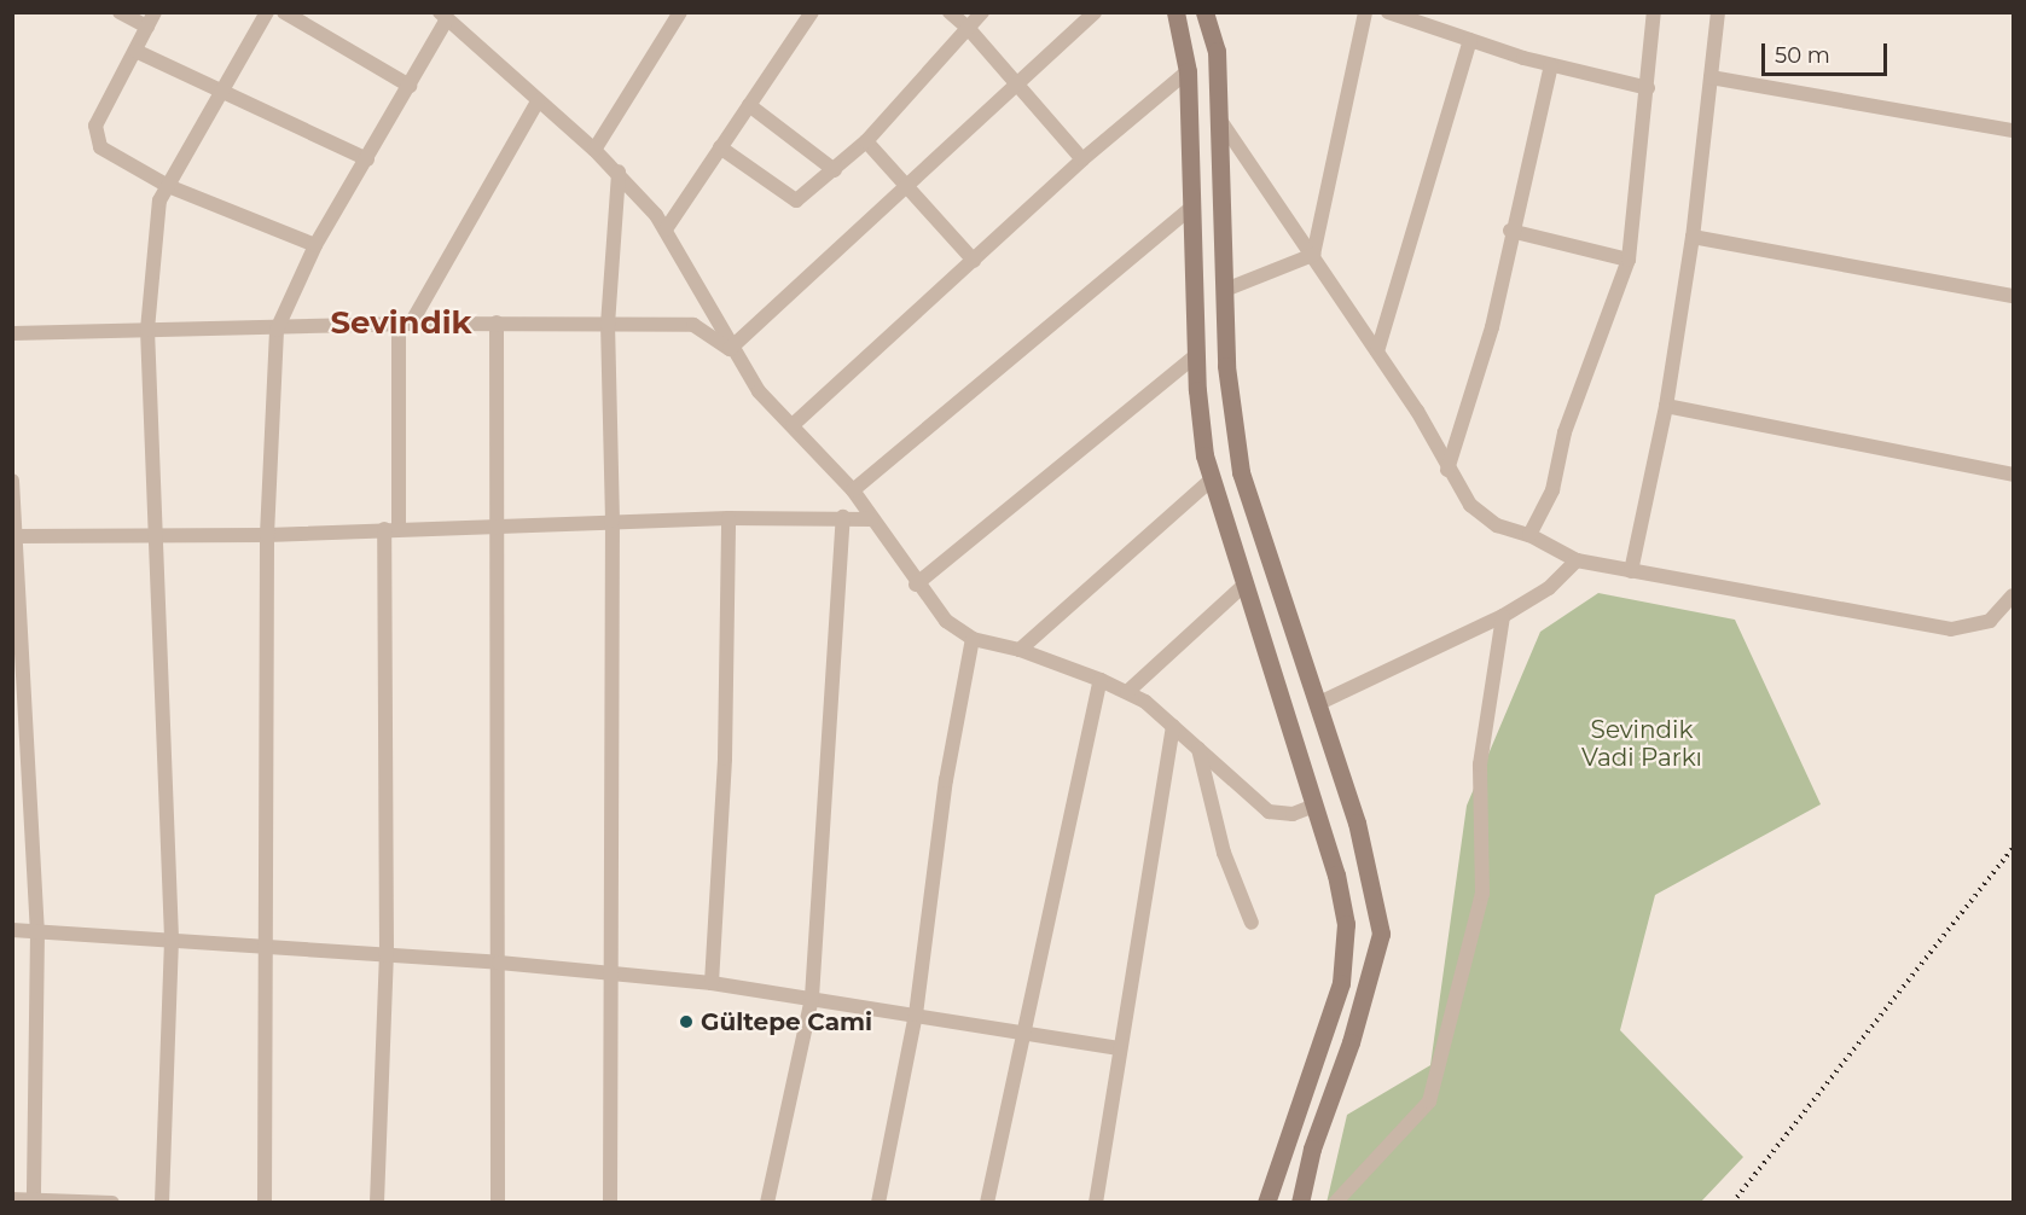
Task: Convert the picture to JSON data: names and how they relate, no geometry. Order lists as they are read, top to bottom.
{
  "districts": ["Sevindik"],
  "parks": ["Sevindik Vadi Parkı"],
  "places": ["Gültepe Cami"],
  "scale_bar": "50 m"
}
